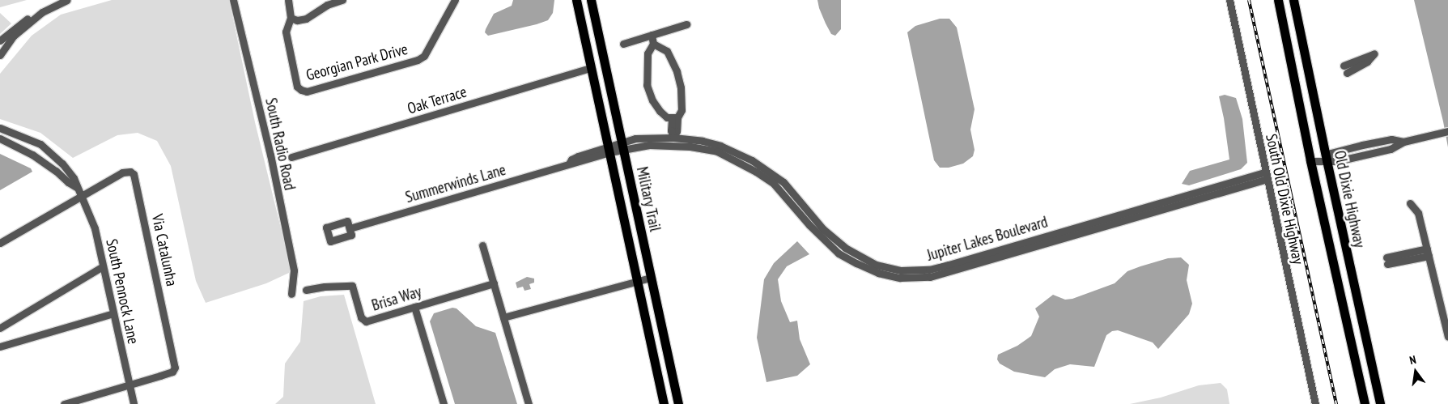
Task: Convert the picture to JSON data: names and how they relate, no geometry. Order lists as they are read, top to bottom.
{
  "streets": {
    "main road": ["Military Trail", "Old Dixie Highway"],
    "street": [
      "Georgian Park Drive",
      "Oak Terrace",
      "South Radio Road",
      "Summerwinds Lane",
      "South Old Dixie Highway",
      "Jupiter Lakes Boulevard",
      "Via Catalunha",
      "South Pennock Lane",
      "Brisa Way"
    ]
  },
  "crossings": [
    ["Oak Terrace", "Military Trail"],
    ["Summerwinds Lane", "Military Trail"],
    ["Summerwinds Lane", "Jupiter Lakes Boulevard"],
    ["Military Trail", "Jupiter Lakes Boulevard"],
    ["South Old Dixie Highway", "Jupiter Lakes Boulevard"],
    ["Via Catalunha", "South Pennock Lane"]
  ],
  "north": "top"
}
